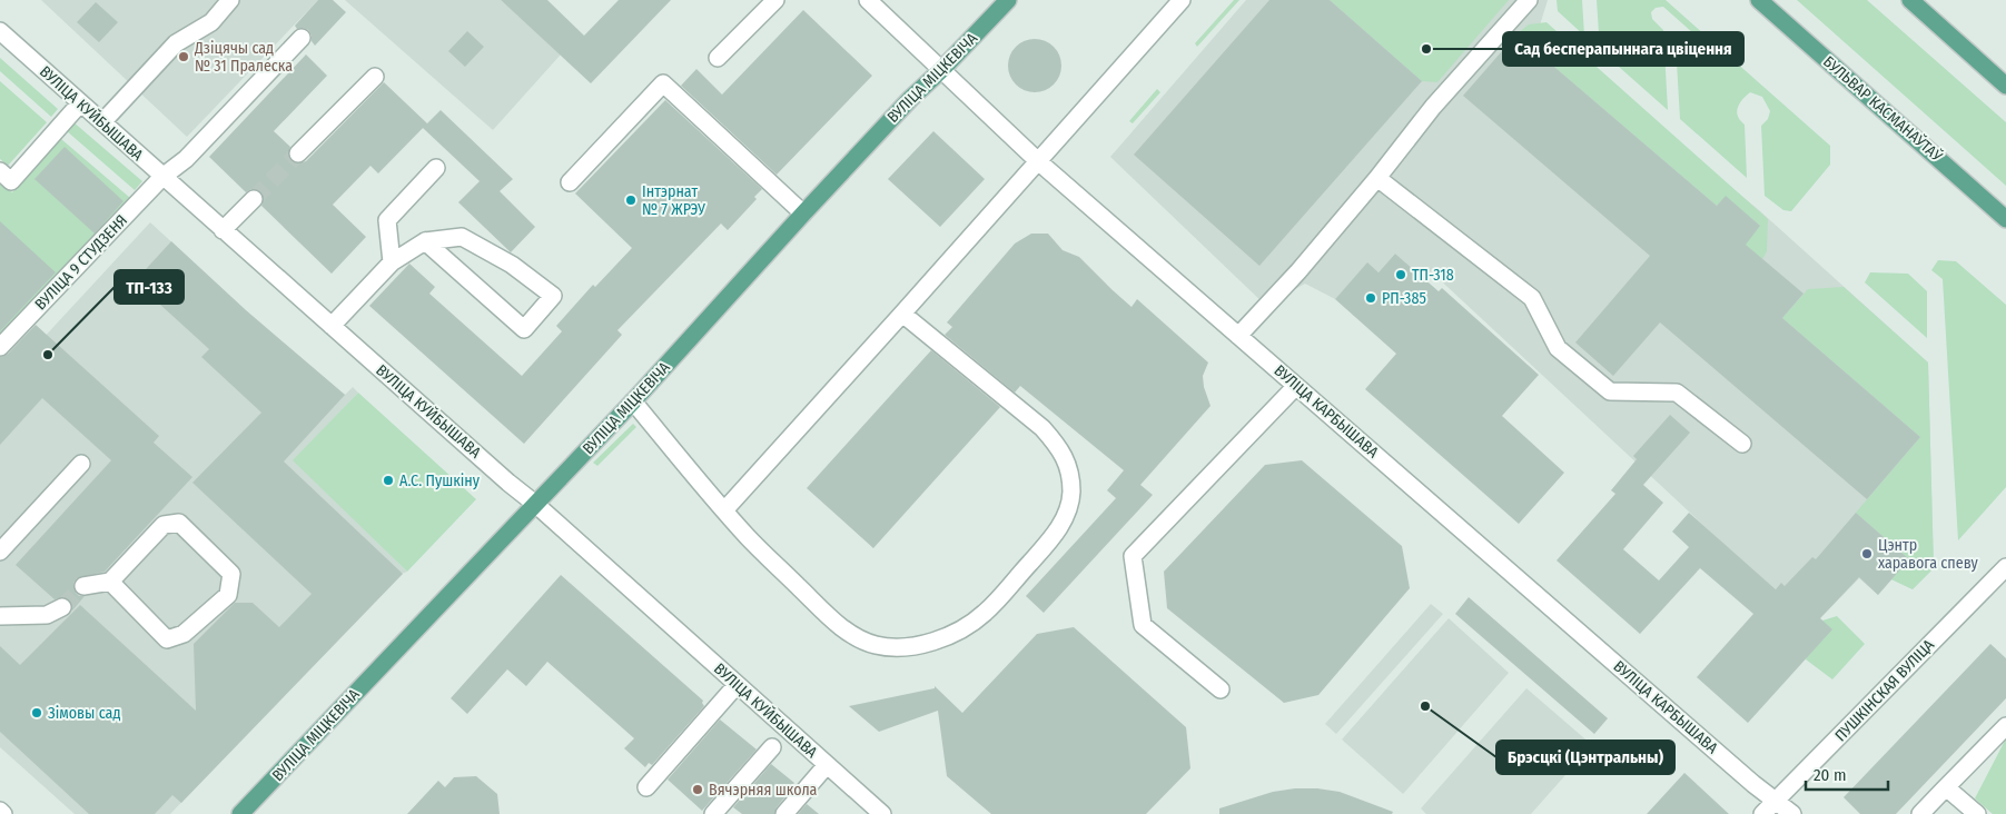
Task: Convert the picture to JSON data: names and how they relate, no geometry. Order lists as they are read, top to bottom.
{
  "streets": {
    "main road": ["ВУЛІЦА МІЦКЕВІЧА", "БУЛЬВАР КАСМАНАЎТАЎ"],
    "street": [
      "ВУЛІЦА КУЙБЫШАВА",
      "ВУЛІЦА 9 СТУДЗЕНЯ",
      "ВУЛІЦА КАРБЫШАВА",
      "ПУШКІНСКАЯ ВУЛІЦА"
    ]
  },
  "crossings": [
    ["ВУЛІЦА МІЦКЕВІЧА", "ВУЛІЦА КУЙБЫШАВА"],
    ["ВУЛІЦА МІЦКЕВІЧА", "ВУЛІЦА КАРБЫШАВА"],
    ["ВУЛІЦА КУЙБЫШАВА", "ВУЛІЦА 9 СТУДЗЕНЯ"],
    ["ВУЛІЦА КАРБЫШАВА", "ПУШКІНСКАЯ ВУЛІЦА"]
  ],
  "places": [
    "Сад бесперапыннага цвіцення",
    "Дзіцячы сад № 31 Пралеска",
    "Інтэрнат № 7 ЖРЭУ",
    "ТП-318",
    "РП-385",
    "ТП-133",
    "А.С. Пушкіну",
    "Цэнтр харавога спеву",
    "Брэсцкі (Цэнтральны)",
    "Зімовы сад",
    "Вячэрняя школа"
  ],
  "scale_bar": "20 m"
}
